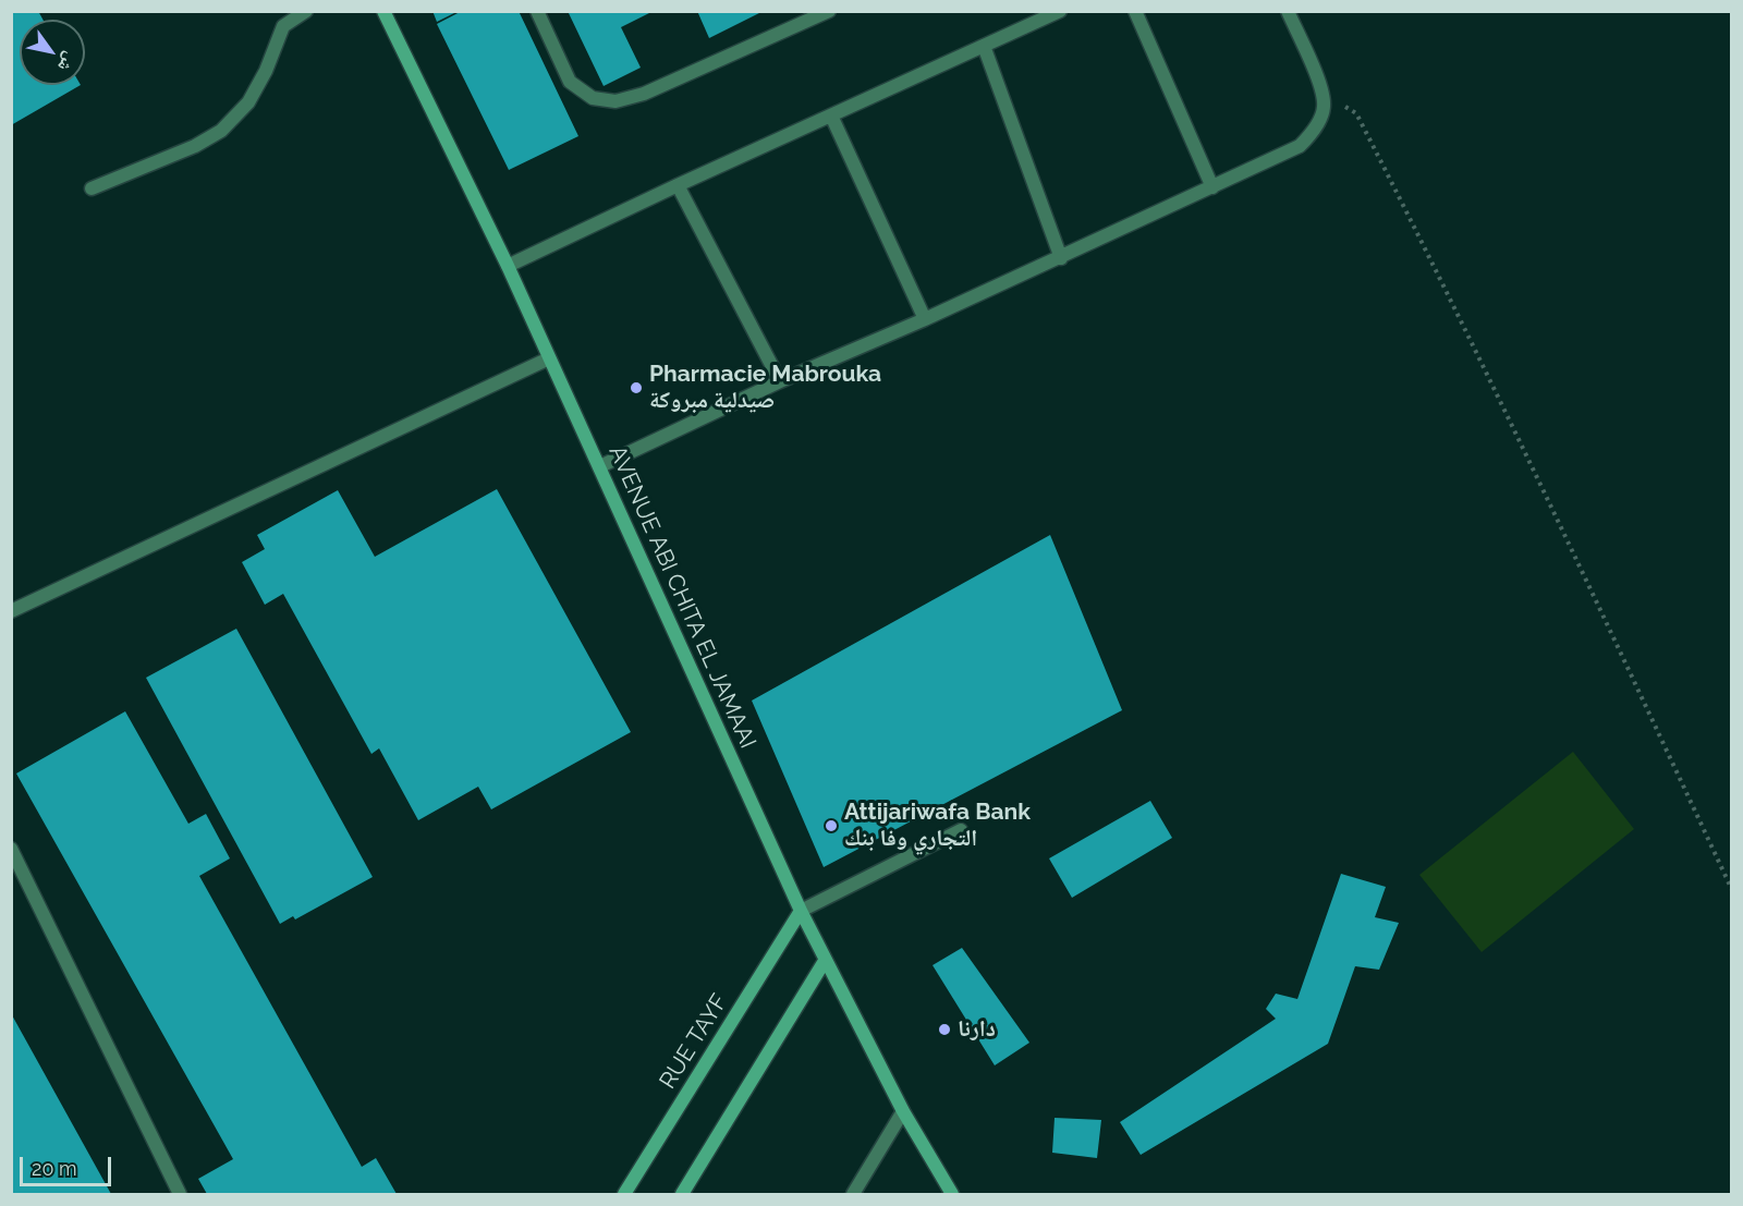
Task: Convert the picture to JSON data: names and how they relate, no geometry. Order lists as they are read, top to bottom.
{
  "streets": {
    "street": ["AVENUE ABI CHITA EL JAMAAI", "RUE TAYF"]
  },
  "crossings": [
    ["AVENUE ABI CHITA EL JAMAAI", "RUE TAYF"]
  ],
  "places": ["Pharmacie Mabrouka صيدلية مبروكة", "Attijariwafa Bank التجاري وفا بنك", "دارنا"],
  "scale_bar": "20 m",
  "north": "bottom right"
}
